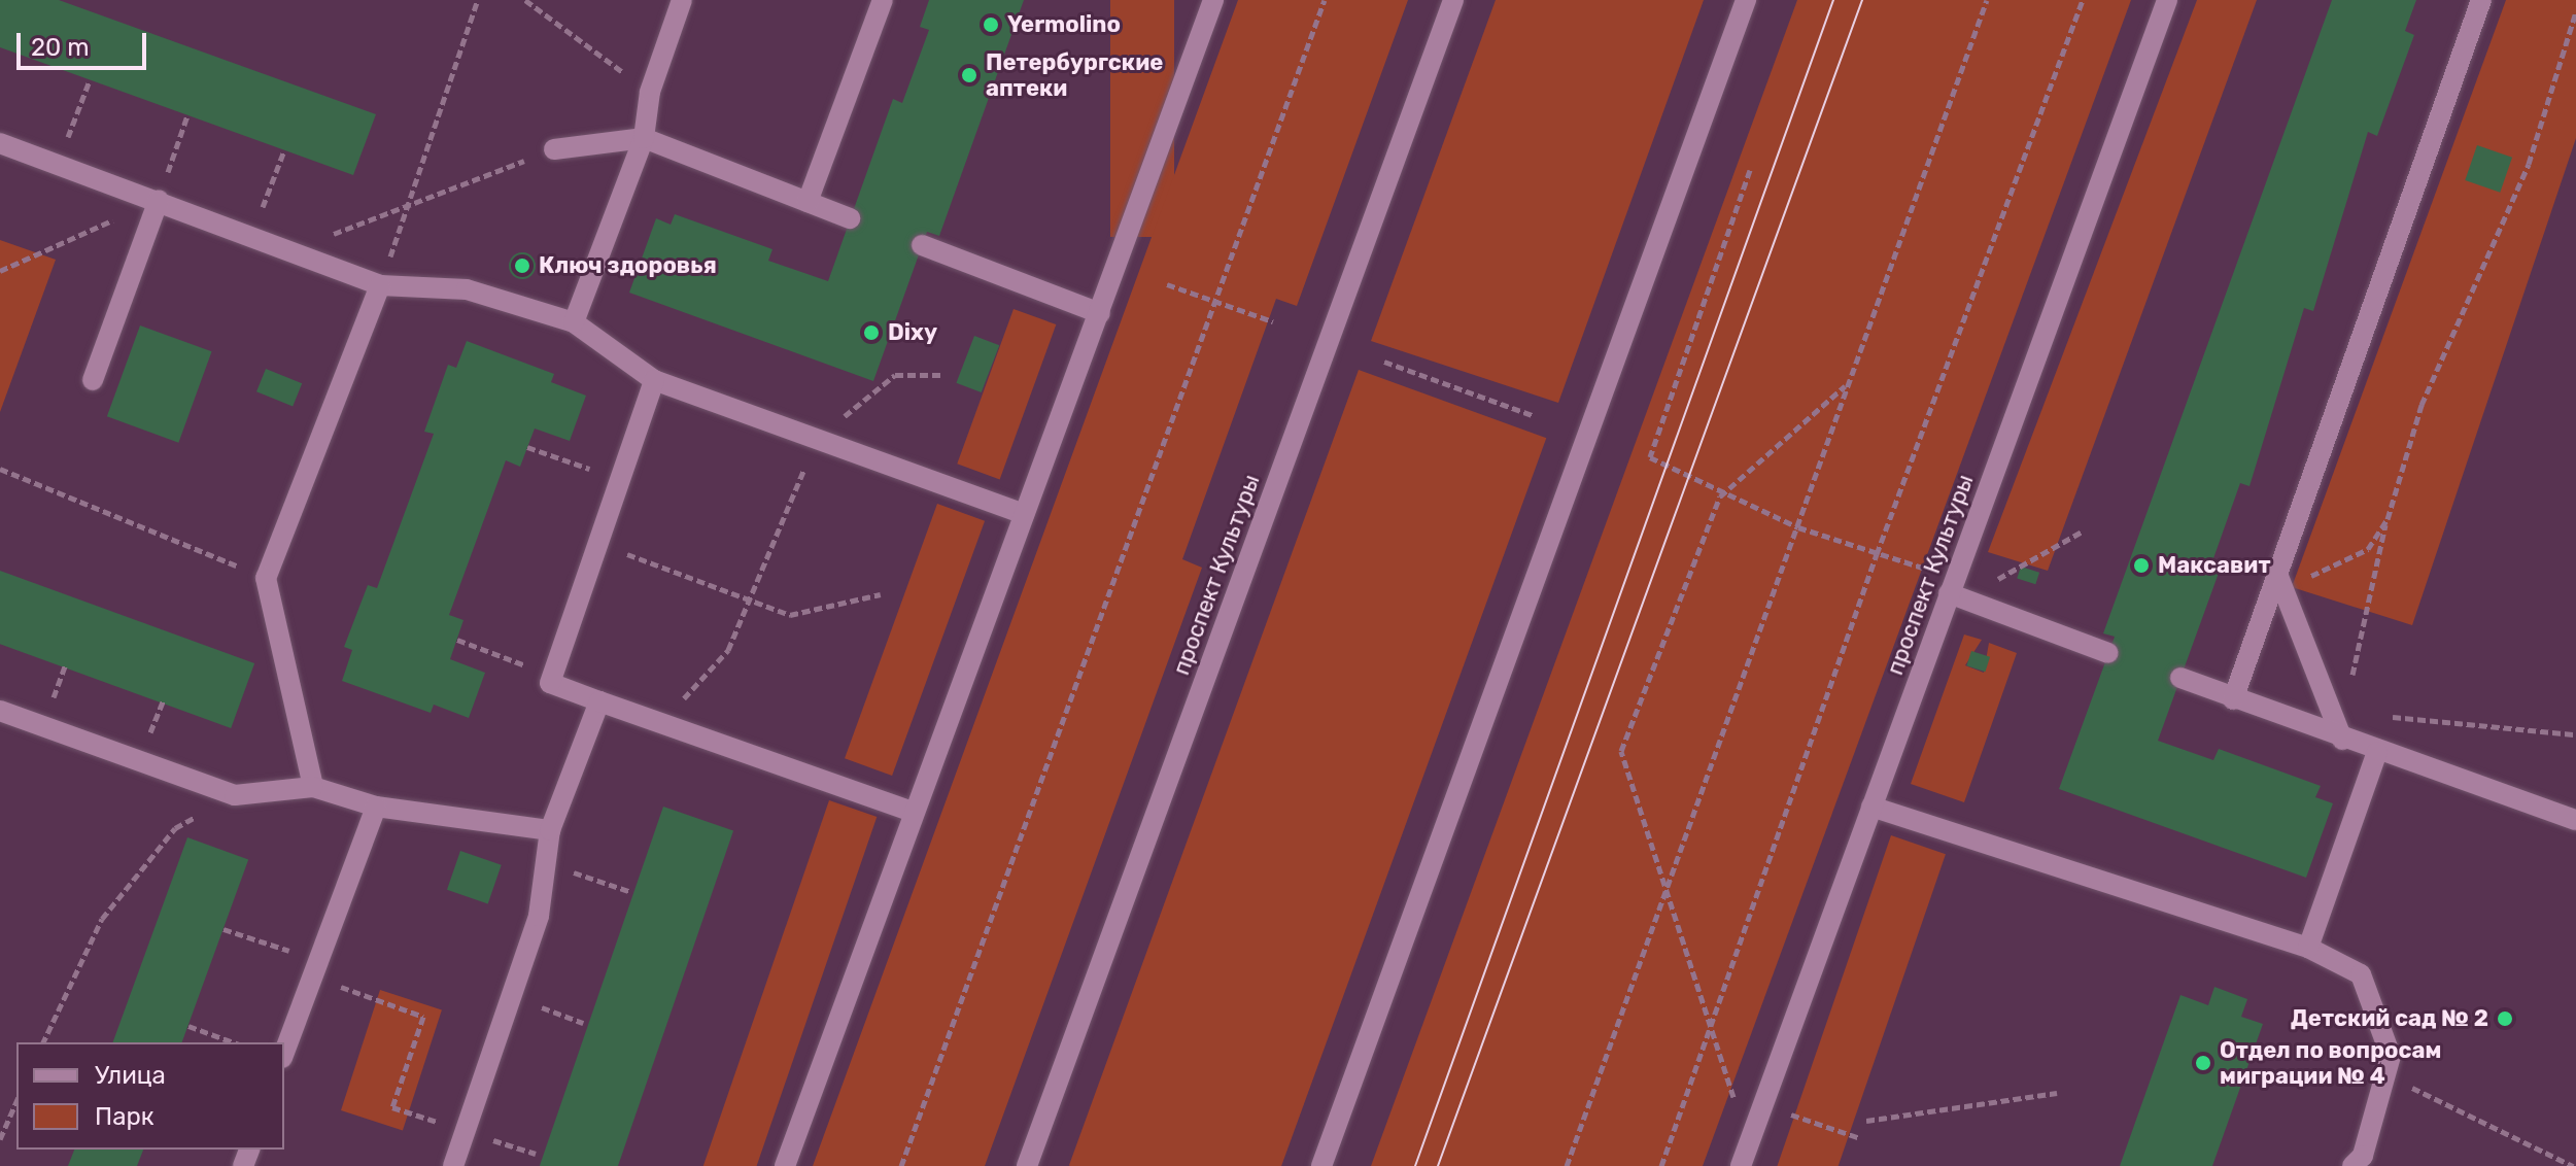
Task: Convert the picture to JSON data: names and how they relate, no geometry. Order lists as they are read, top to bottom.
{
  "streets": {
    "street": ["проспект Культуры"]
  },
  "places": [
    "Yermolino",
    "Петербургские аптеки",
    "Ключ здоровья",
    "Dixy",
    "Максавит",
    "Детский сад № 2",
    "Отдел по вопросам миграции № 4"
  ],
  "legend": ["Улица", "Парк"],
  "scale_bar": "20 m"
}
